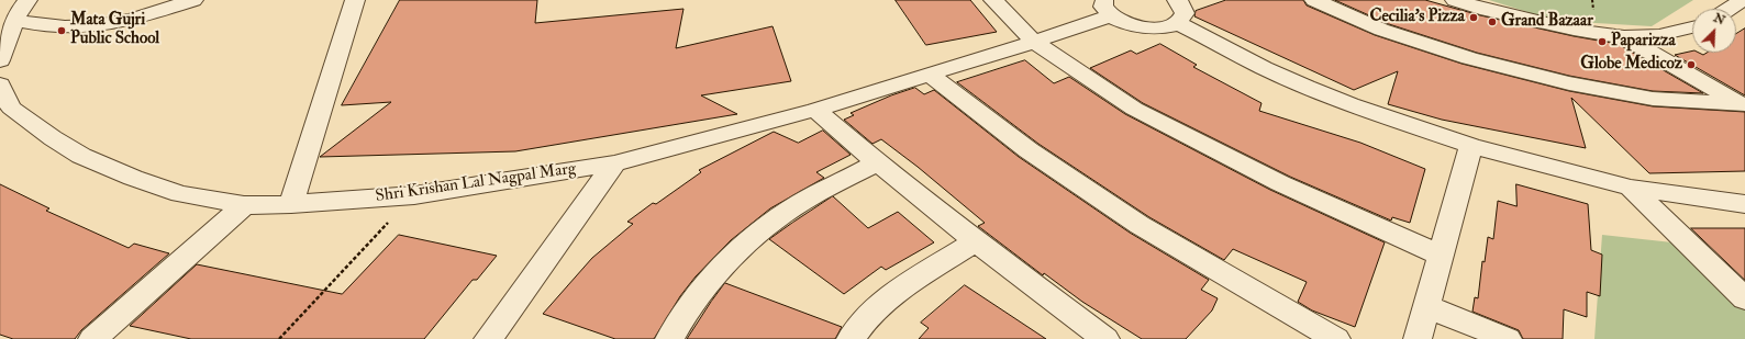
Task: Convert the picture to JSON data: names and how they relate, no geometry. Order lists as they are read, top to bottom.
{
  "streets": {
    "street": ["Shri Krishan Lal Nagpal Marg"]
  },
  "places": [
    "Cecilia's Pizza",
    "Grand Bazaar",
    "Mata Gujri Public School",
    "Paparizza",
    "Globe Medicoz"
  ],
  "north": "top right"
}
